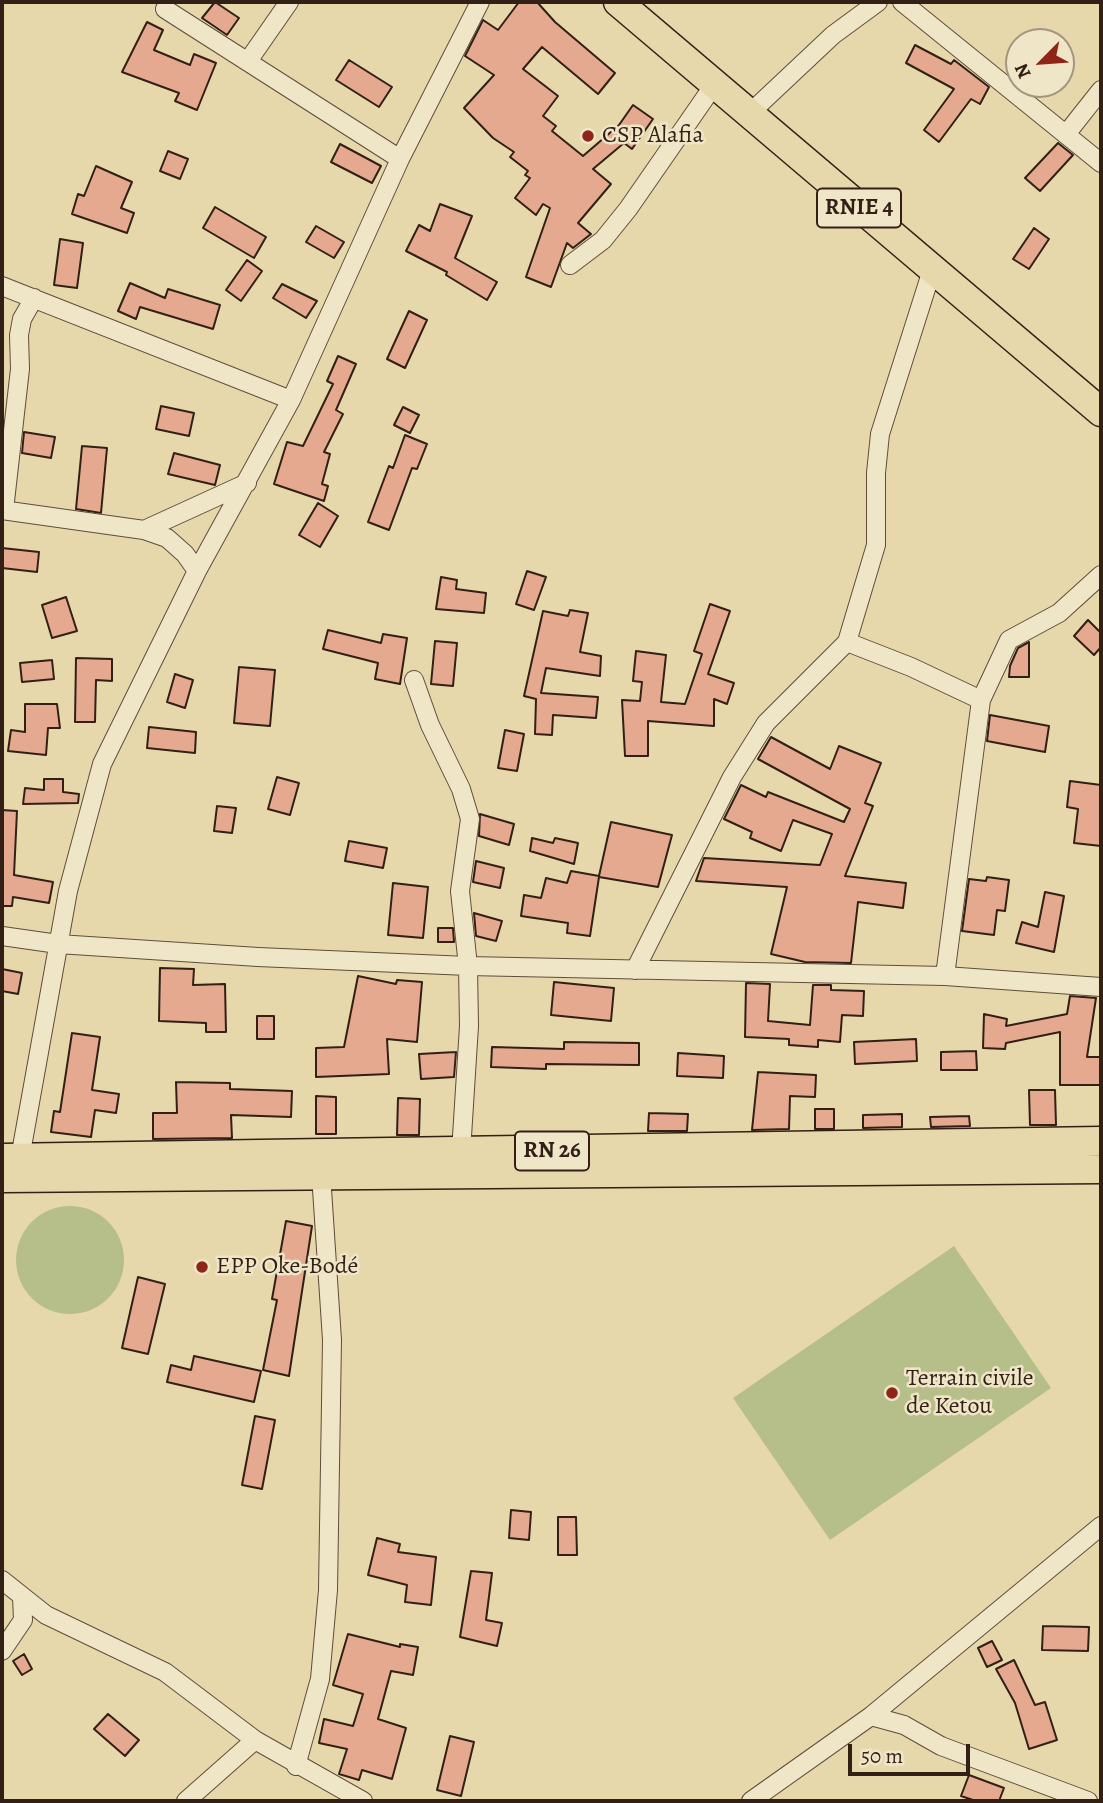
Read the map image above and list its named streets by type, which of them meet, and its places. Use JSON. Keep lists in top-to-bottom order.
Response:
{
  "streets": {
    "main road": ["RNIE 4", "RN 26"]
  },
  "places": ["CSP Alafia", "EPP Oke-Bodé", "Terrain civile de Ketou"],
  "scale_bar": "50 m",
  "north": "bottom left"
}
